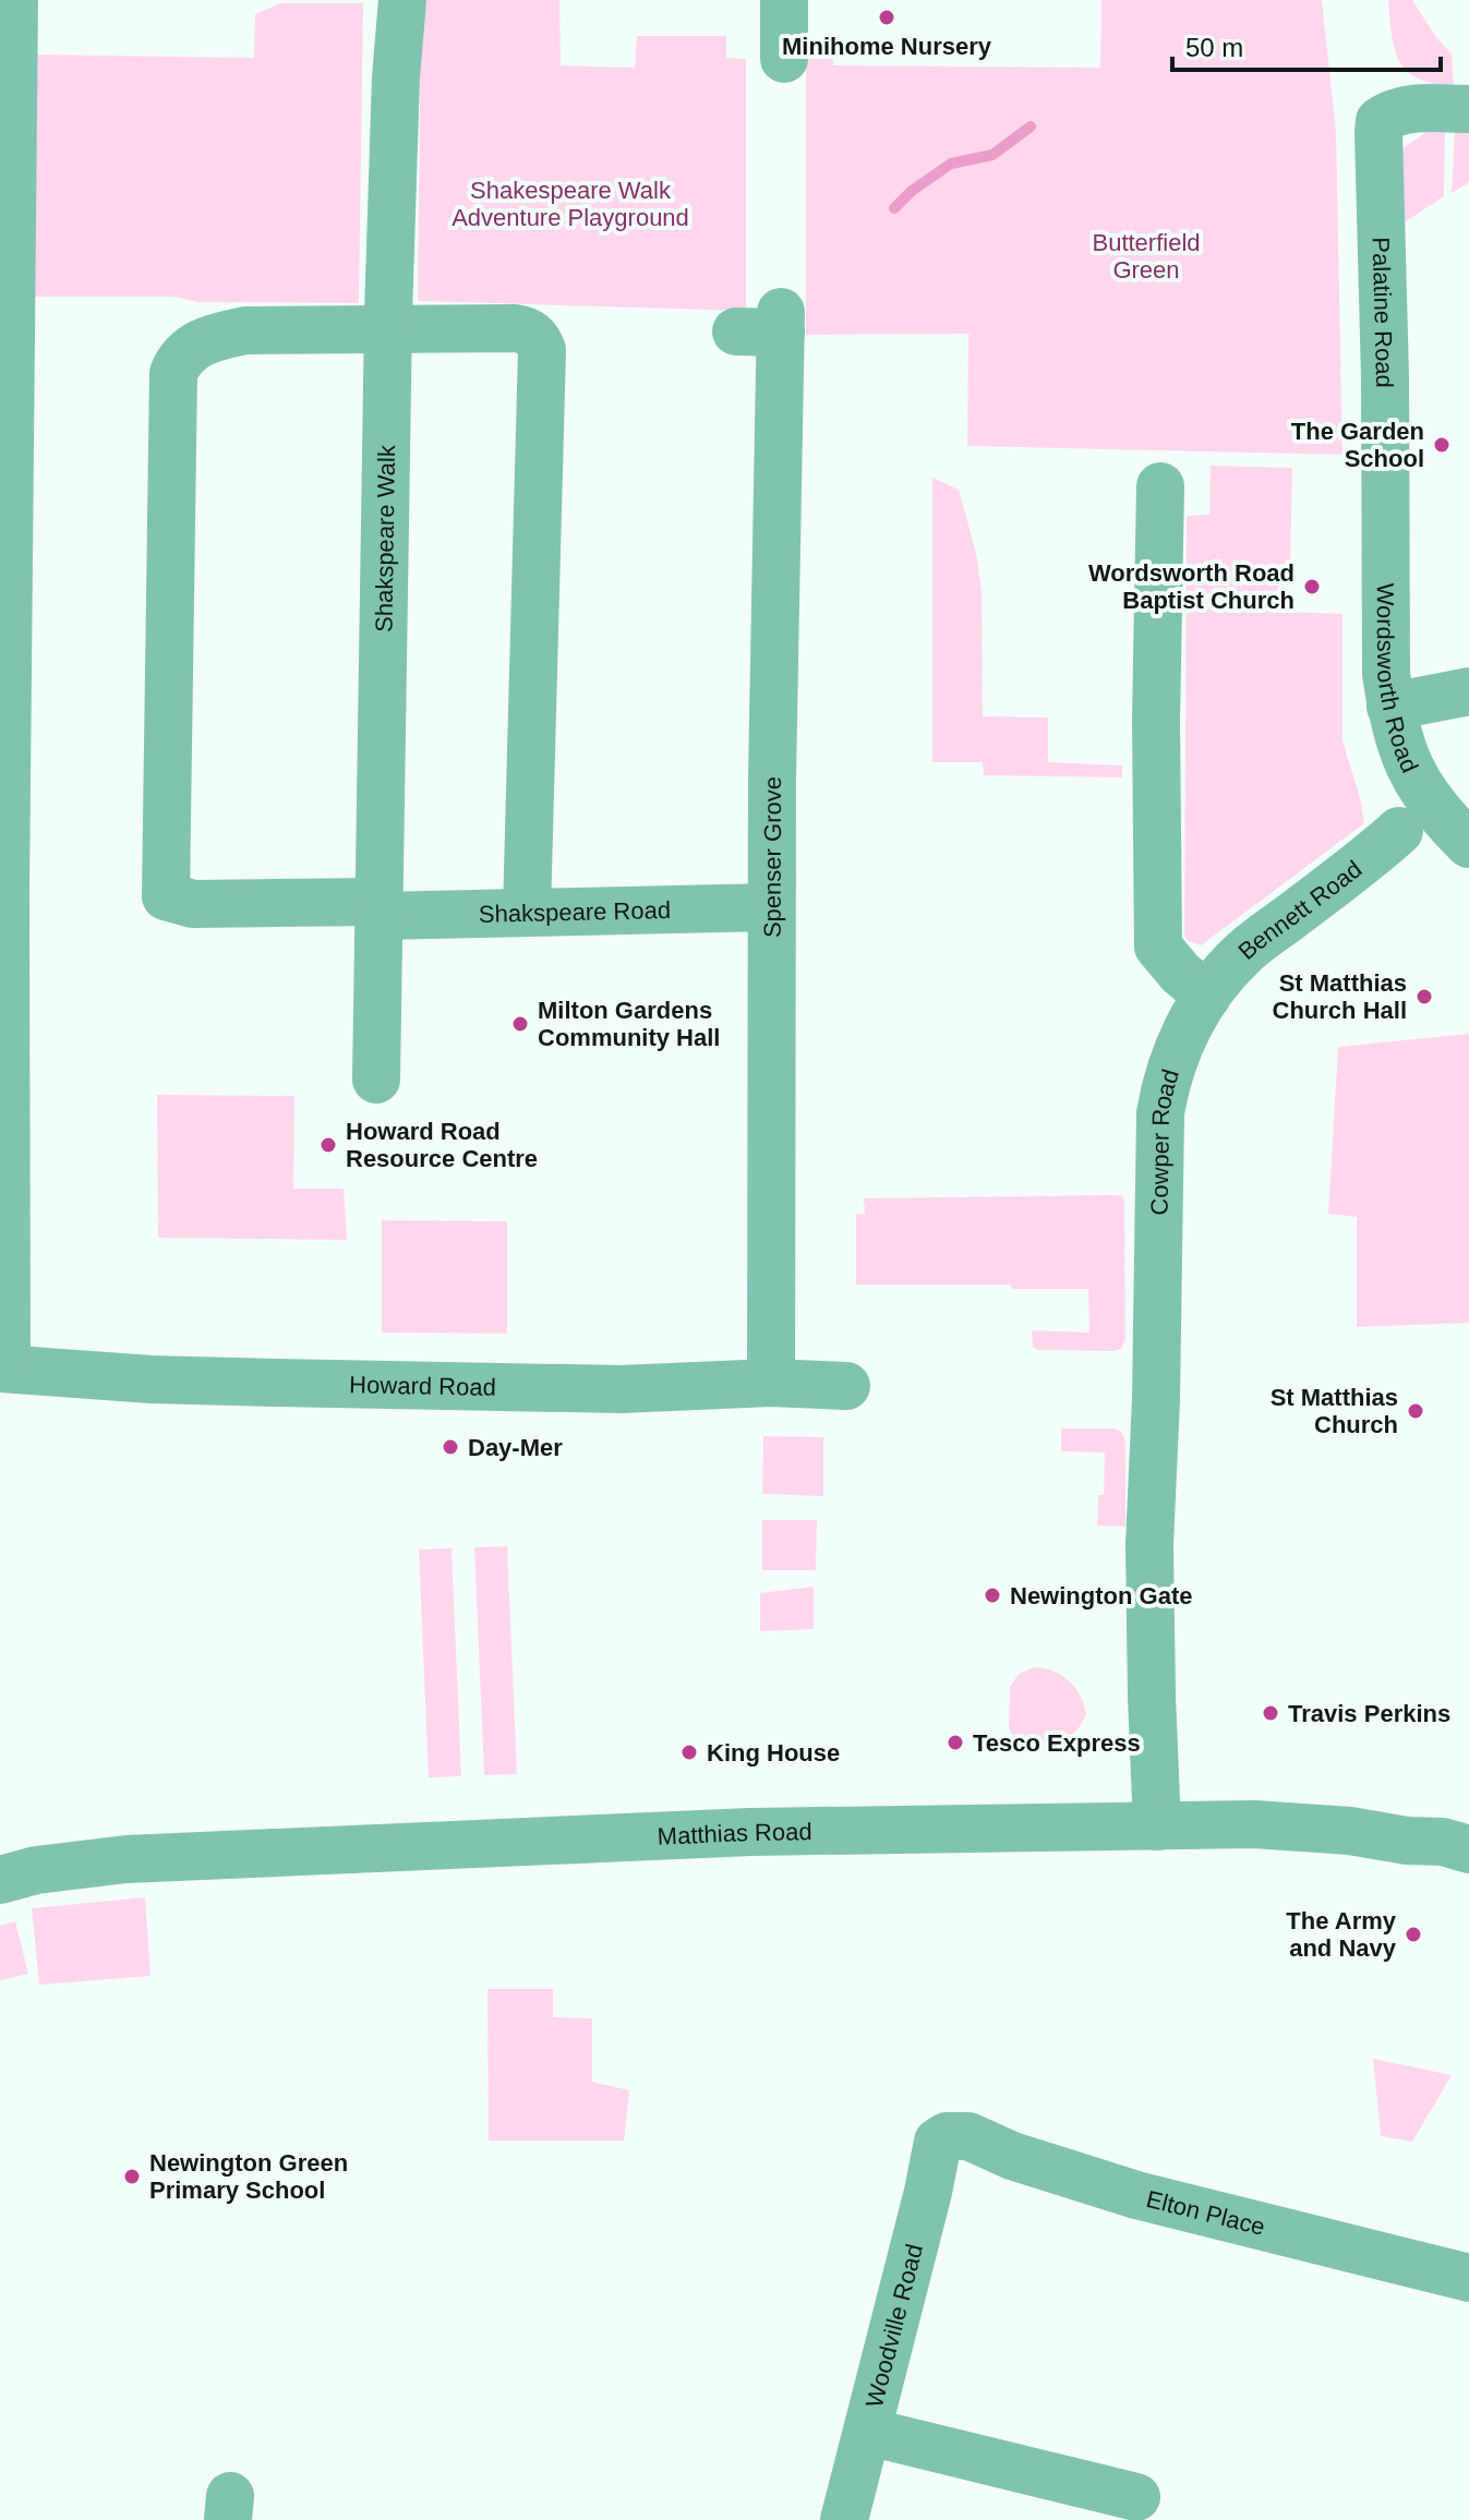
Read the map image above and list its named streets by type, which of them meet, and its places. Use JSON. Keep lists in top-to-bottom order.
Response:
{
  "streets": {
    "street": [
      "Palatine Road",
      "Shakspeare Walk",
      "Wordsworth Road",
      "Spenser Grove",
      "Bennett Road",
      "Shakspeare Road",
      "Cowper Road",
      "Howard Road",
      "Matthias Road",
      "Elton Place",
      "Woodville Road"
    ]
  },
  "crossings": [
    ["Palatine Road", "Wordsworth Road"],
    ["Shakspeare Walk", "Shakspeare Road"],
    ["Spenser Grove", "Shakspeare Road"],
    ["Spenser Grove", "Howard Road"],
    ["Bennett Road", "Cowper Road"],
    ["Cowper Road", "Matthias Road"],
    ["Elton Place", "Woodville Road"]
  ],
  "parks": ["Shakespeare Walk Adventure Playground", "Butterfield Green"],
  "places": [
    "Minihome Nursery",
    "The Garden School",
    "Wordsworth Road Baptist Church",
    "St Matthias Church Hall",
    "Milton Gardens Community Hall",
    "Howard Road Resource Centre",
    "St Matthias Church",
    "Day-Mer",
    "Newington Gate",
    "Travis Perkins",
    "Tesco Express",
    "King House",
    "The Army and Navy",
    "Newington Green Primary School"
  ],
  "scale_bar": "50 m"
}
